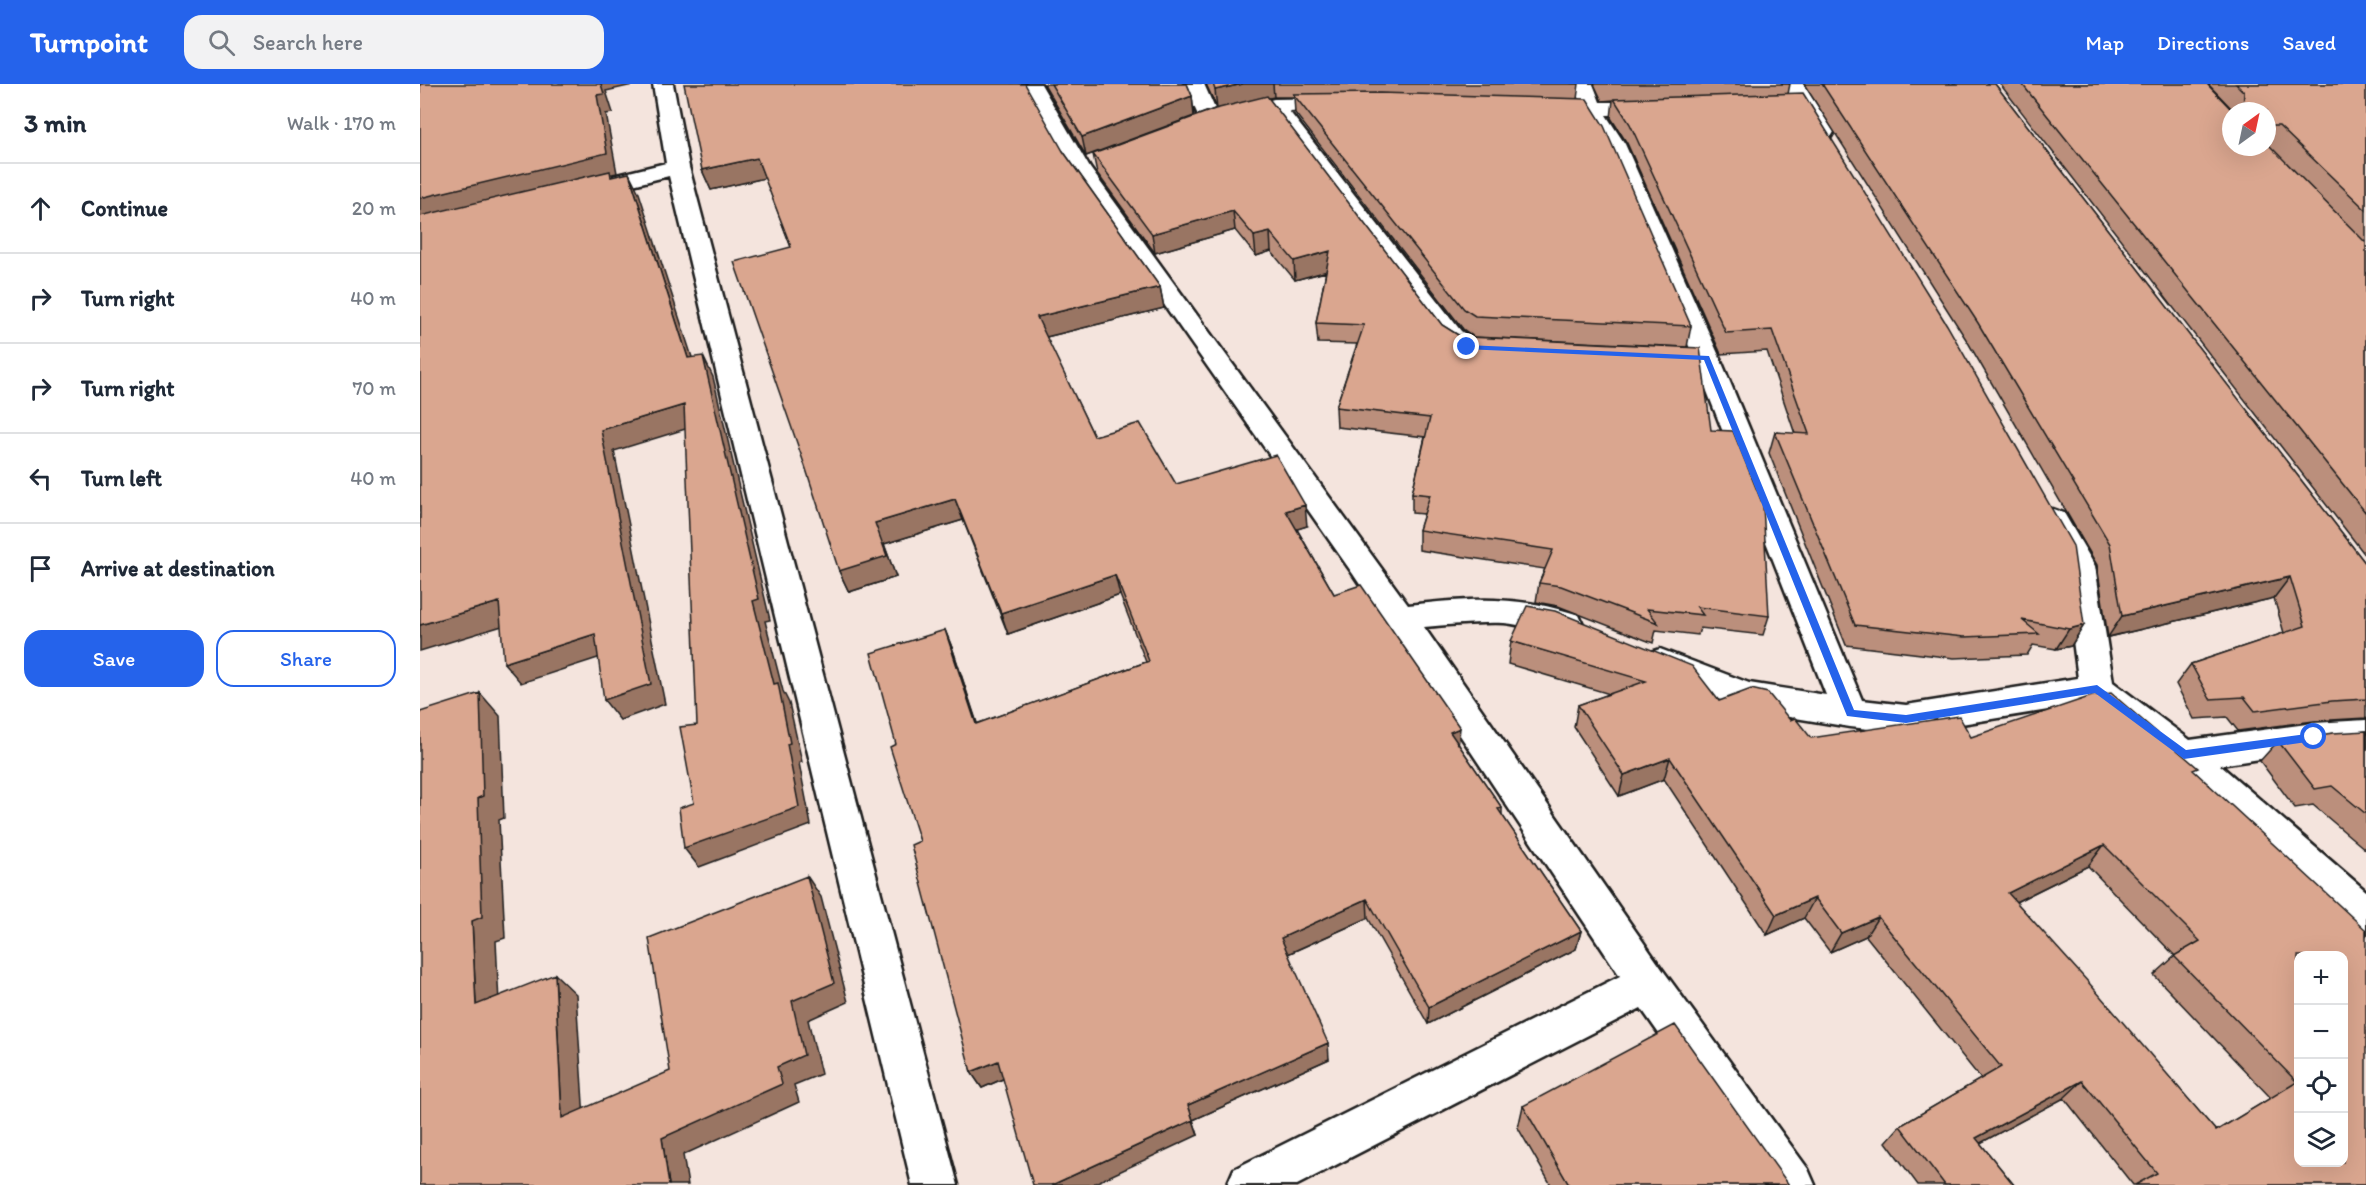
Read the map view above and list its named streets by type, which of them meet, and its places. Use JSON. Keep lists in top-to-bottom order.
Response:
{
  "north": "top right",
  "page": {
    "header": "Turnpoint",
    "search": "Search here",
    "nav": ["Map", "Directions", "Saved"],
    "heading": ["3 min", "Walk · 170 m"],
    "list": [
      ["Continue", "20 m"],
      ["Turn right", "40 m"],
      ["Turn right", "70 m"],
      ["Turn left", "40 m"],
      "Arrive at destination"
    ],
    "buttons": ["Save", "Share"],
    "map_buttons": ["+", "−"]
  }
}
